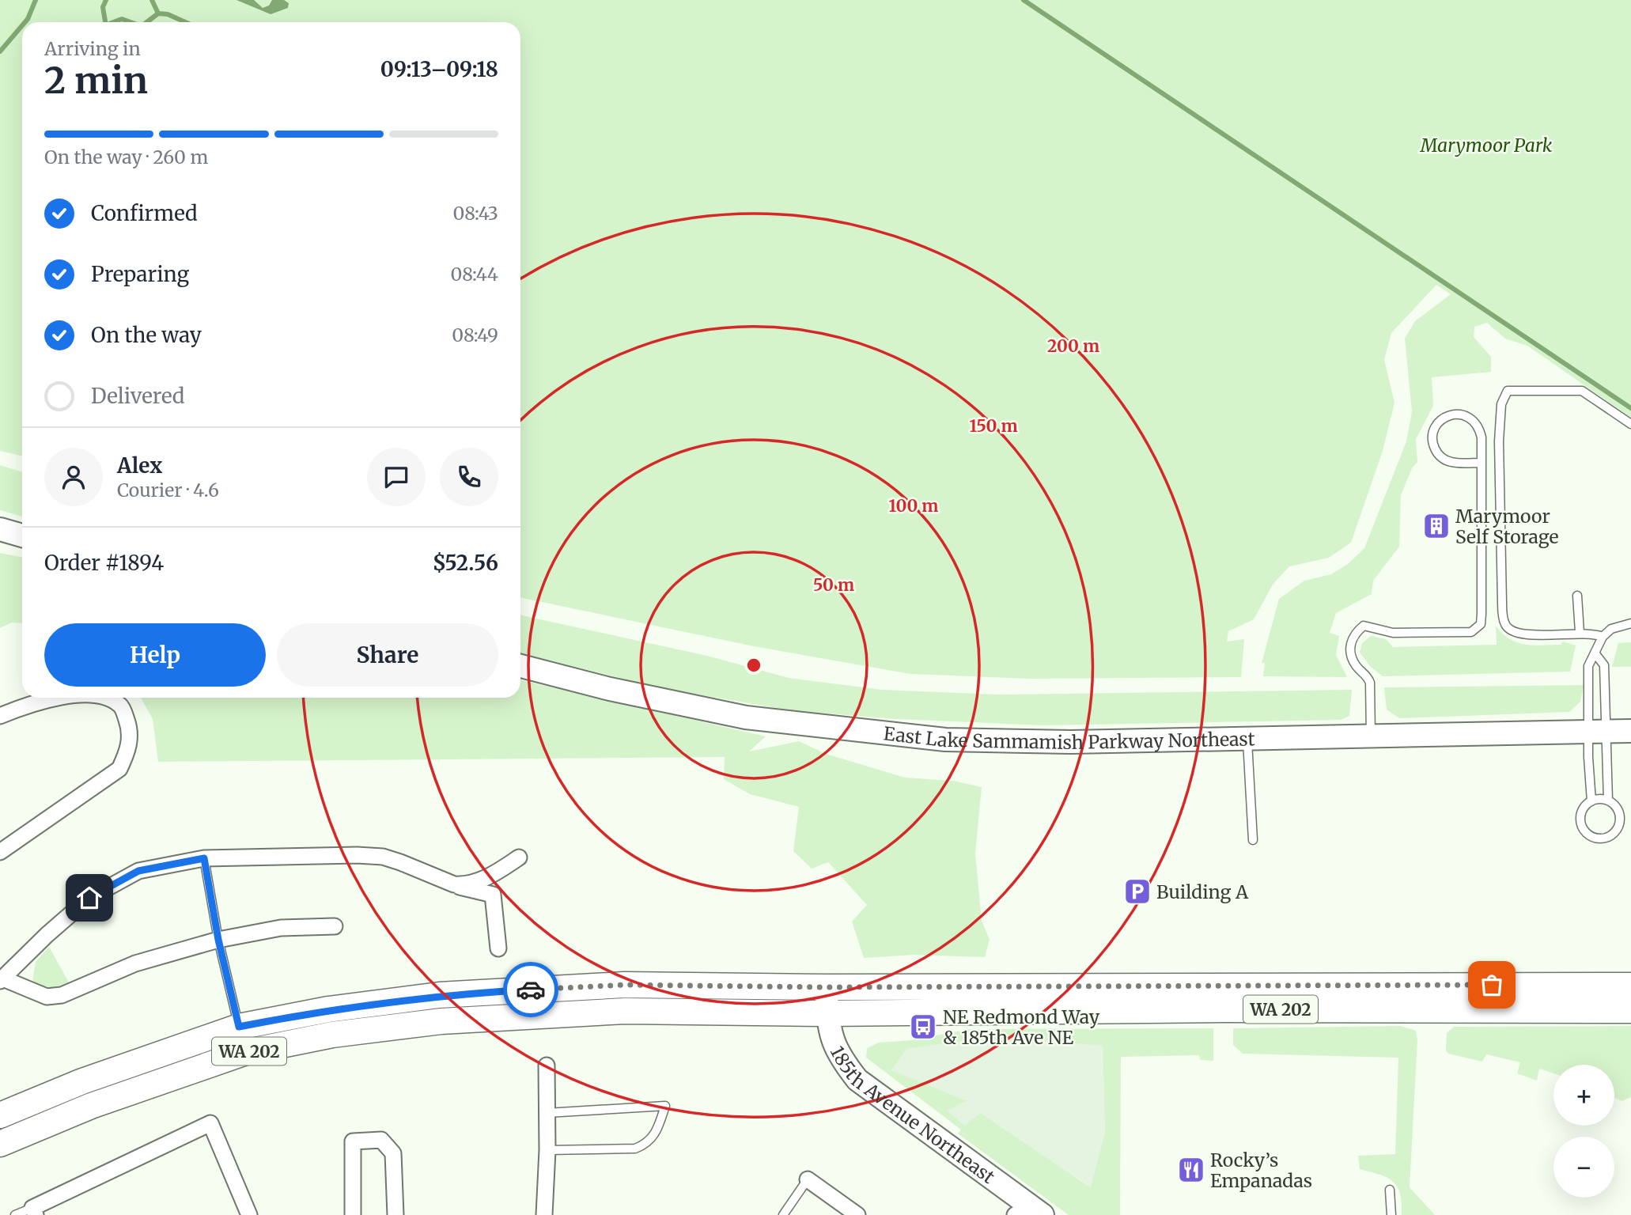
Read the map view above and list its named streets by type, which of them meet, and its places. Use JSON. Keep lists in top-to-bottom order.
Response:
{
  "streets": {
    "main road": ["East Lake Sammamish Parkway Northeast", "WA 202", "185th Avenue Northeast"]
  },
  "crossings": [
    ["WA 202", "185th Avenue Northeast"]
  ],
  "parks": ["Marymoor Park"],
  "places": {
    "building": ["Marymoor Self Storage"],
    "parking": ["Building A"],
    "bus stop": ["NE Redmond Way & 185th Ave NE"],
    "restaurant": ["Rocky’s Empanadas"]
  },
  "page": {
    "heading": ["2 min", "Arriving in", "09:13–09:18"],
    "panel": [
      "Alex",
      "Courier · 4.6",
      "Order #1894",
      "$52.56"
    ],
    "bar": "On the way · 260 m",
    "list": [
      ["Confirmed", "08:43"],
      ["Preparing", "08:44"],
      ["On the way", "08:49"],
      "Delivered"
    ],
    "buttons": ["Help", "Share"],
    "map_buttons": ["+", "−"]
  },
  "rings": [
    "200 m",
    "150 m",
    "100 m",
    "50 m"
  ]
}
